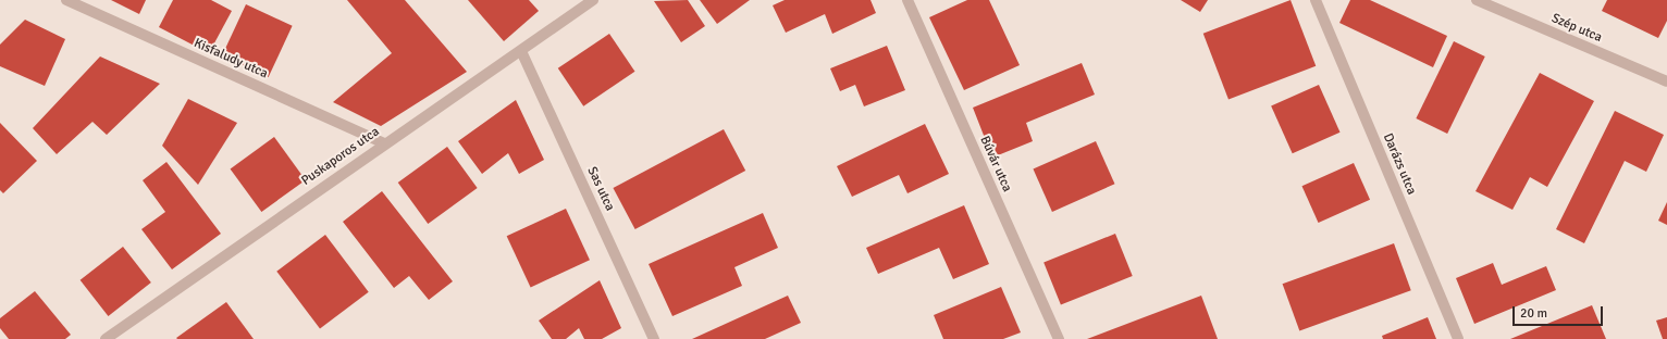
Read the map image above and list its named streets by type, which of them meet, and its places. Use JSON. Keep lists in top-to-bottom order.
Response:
{
  "streets": {
    "street": [
      "Szép utca",
      "Kisfaludy utca",
      "Puskaporos utca",
      "Búvár utca",
      "Darázs utca",
      "Sas utca"
    ]
  },
  "crossings": [
    ["Kisfaludy utca", "Puskaporos utca"],
    ["Puskaporos utca", "Sas utca"]
  ],
  "scale_bar": "20 m"
}
